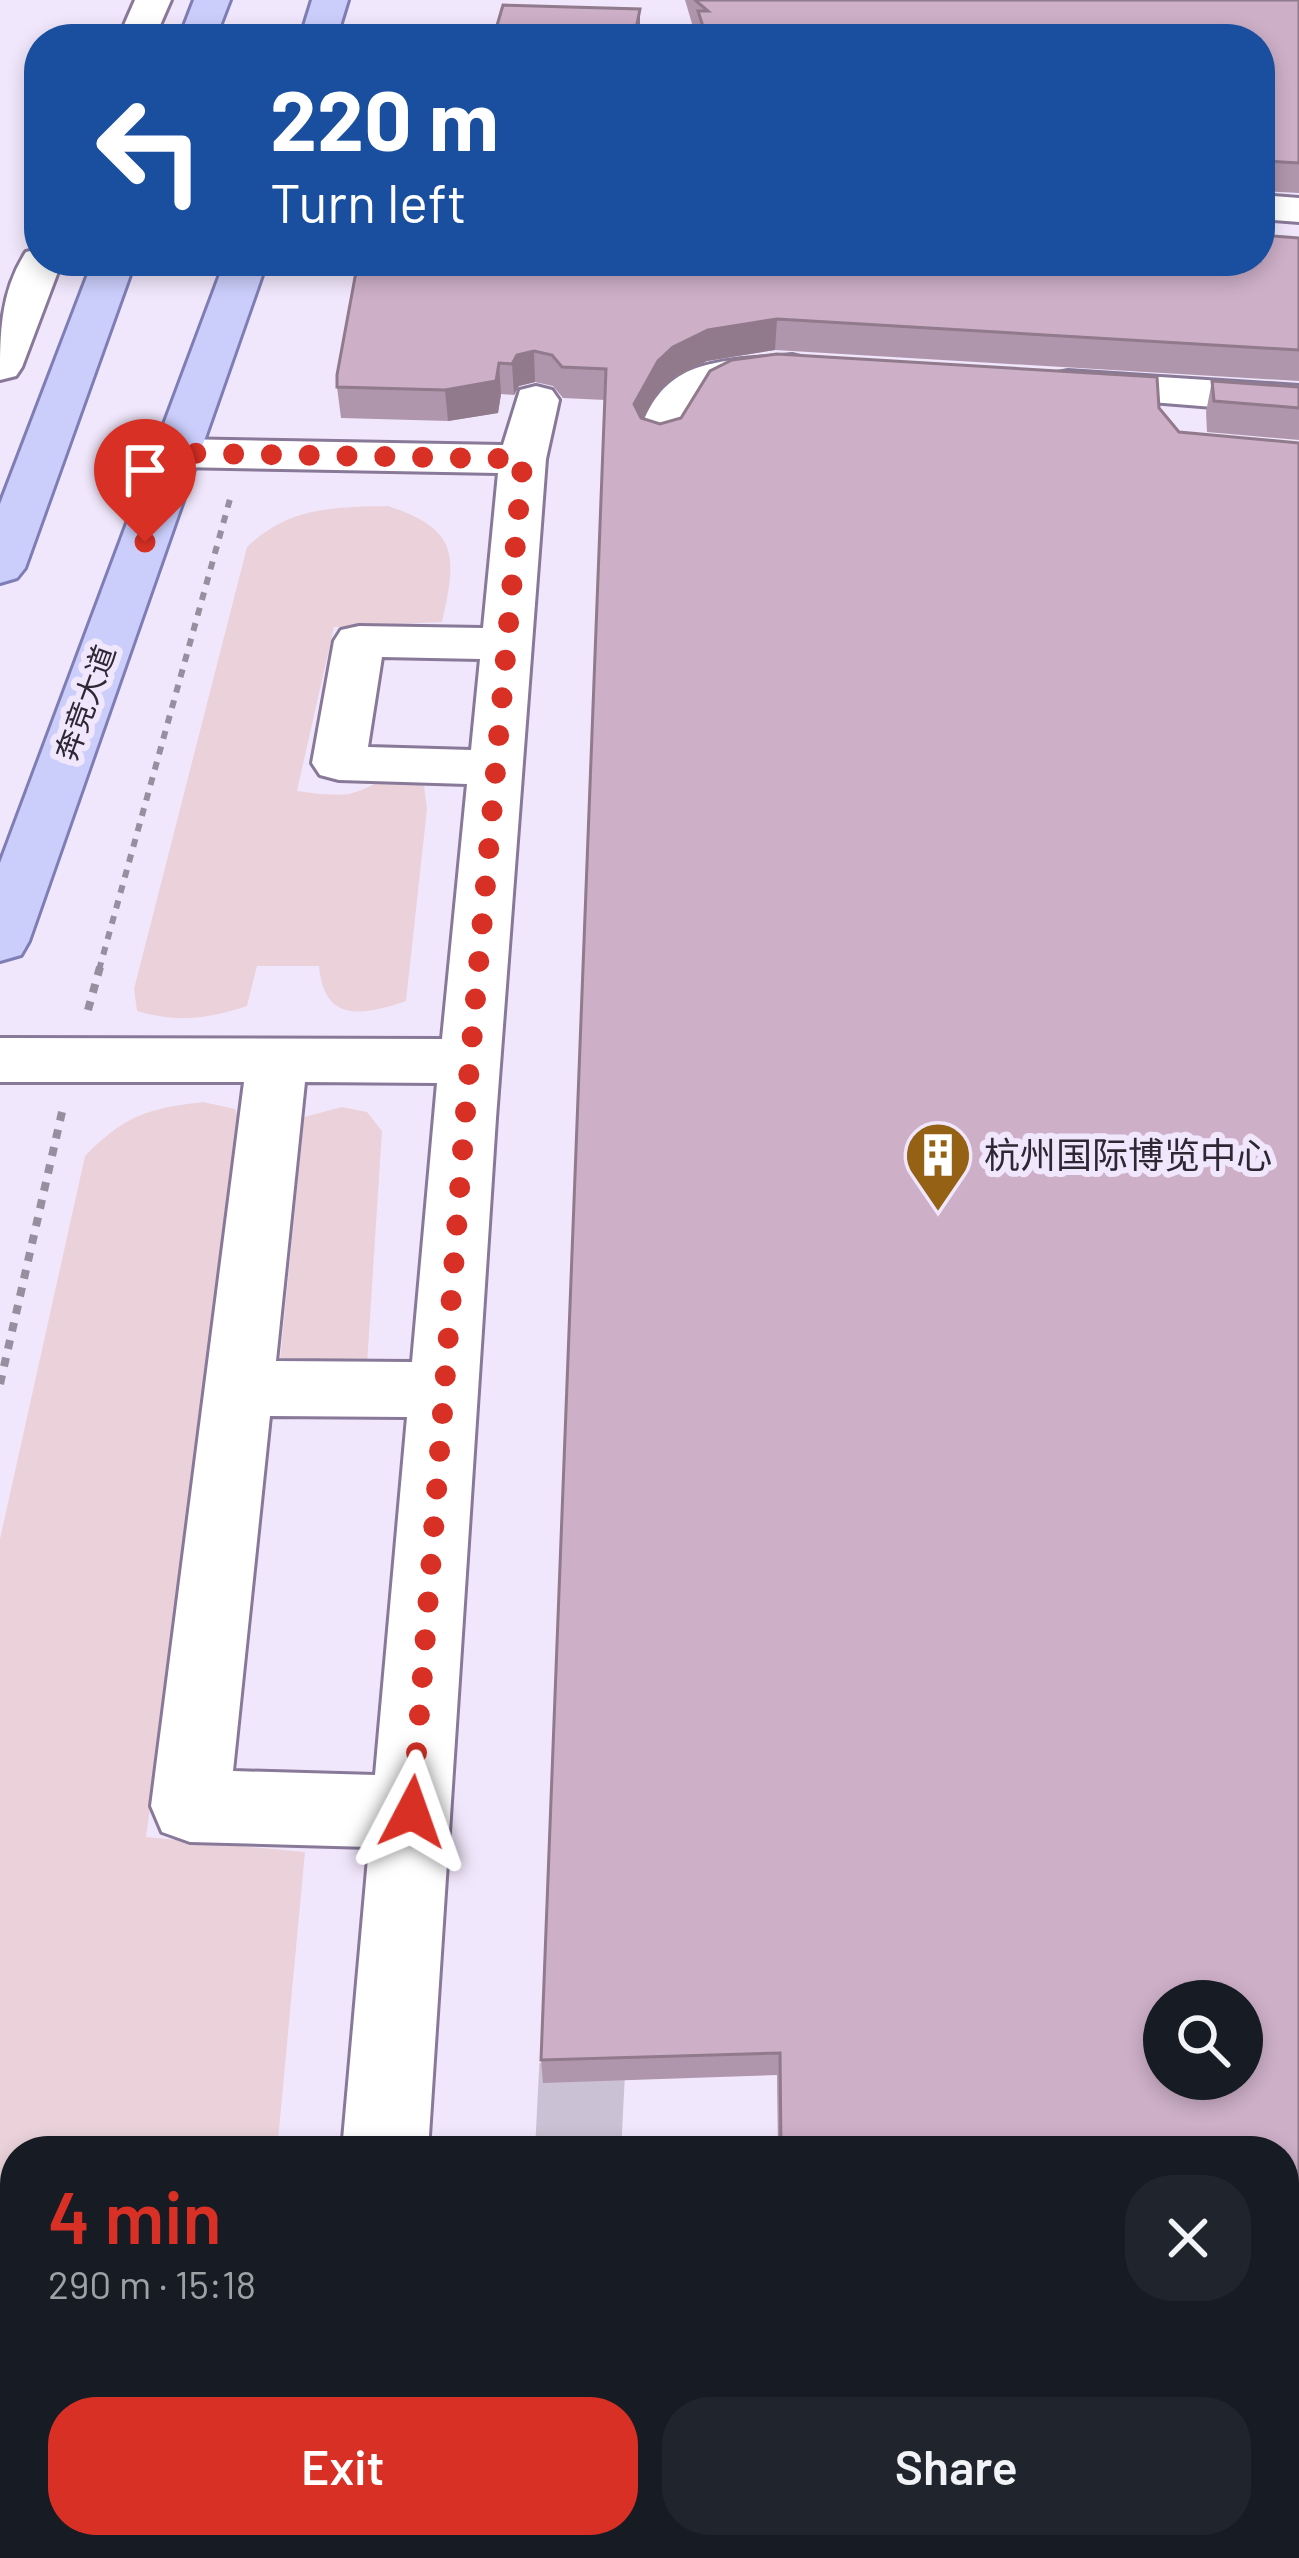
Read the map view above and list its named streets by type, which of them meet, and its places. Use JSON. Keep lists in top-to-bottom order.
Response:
{
  "streets": {
    "main road": ["奔竞大道"]
  },
  "places": {
    "building": ["杭州国际博览中心"]
  },
  "page": {
    "turn": ["220 m", "Turn left"],
    "heading": ["4 min", "290 m · 15:18"],
    "buttons": ["Exit", "Share"]
  }
}
